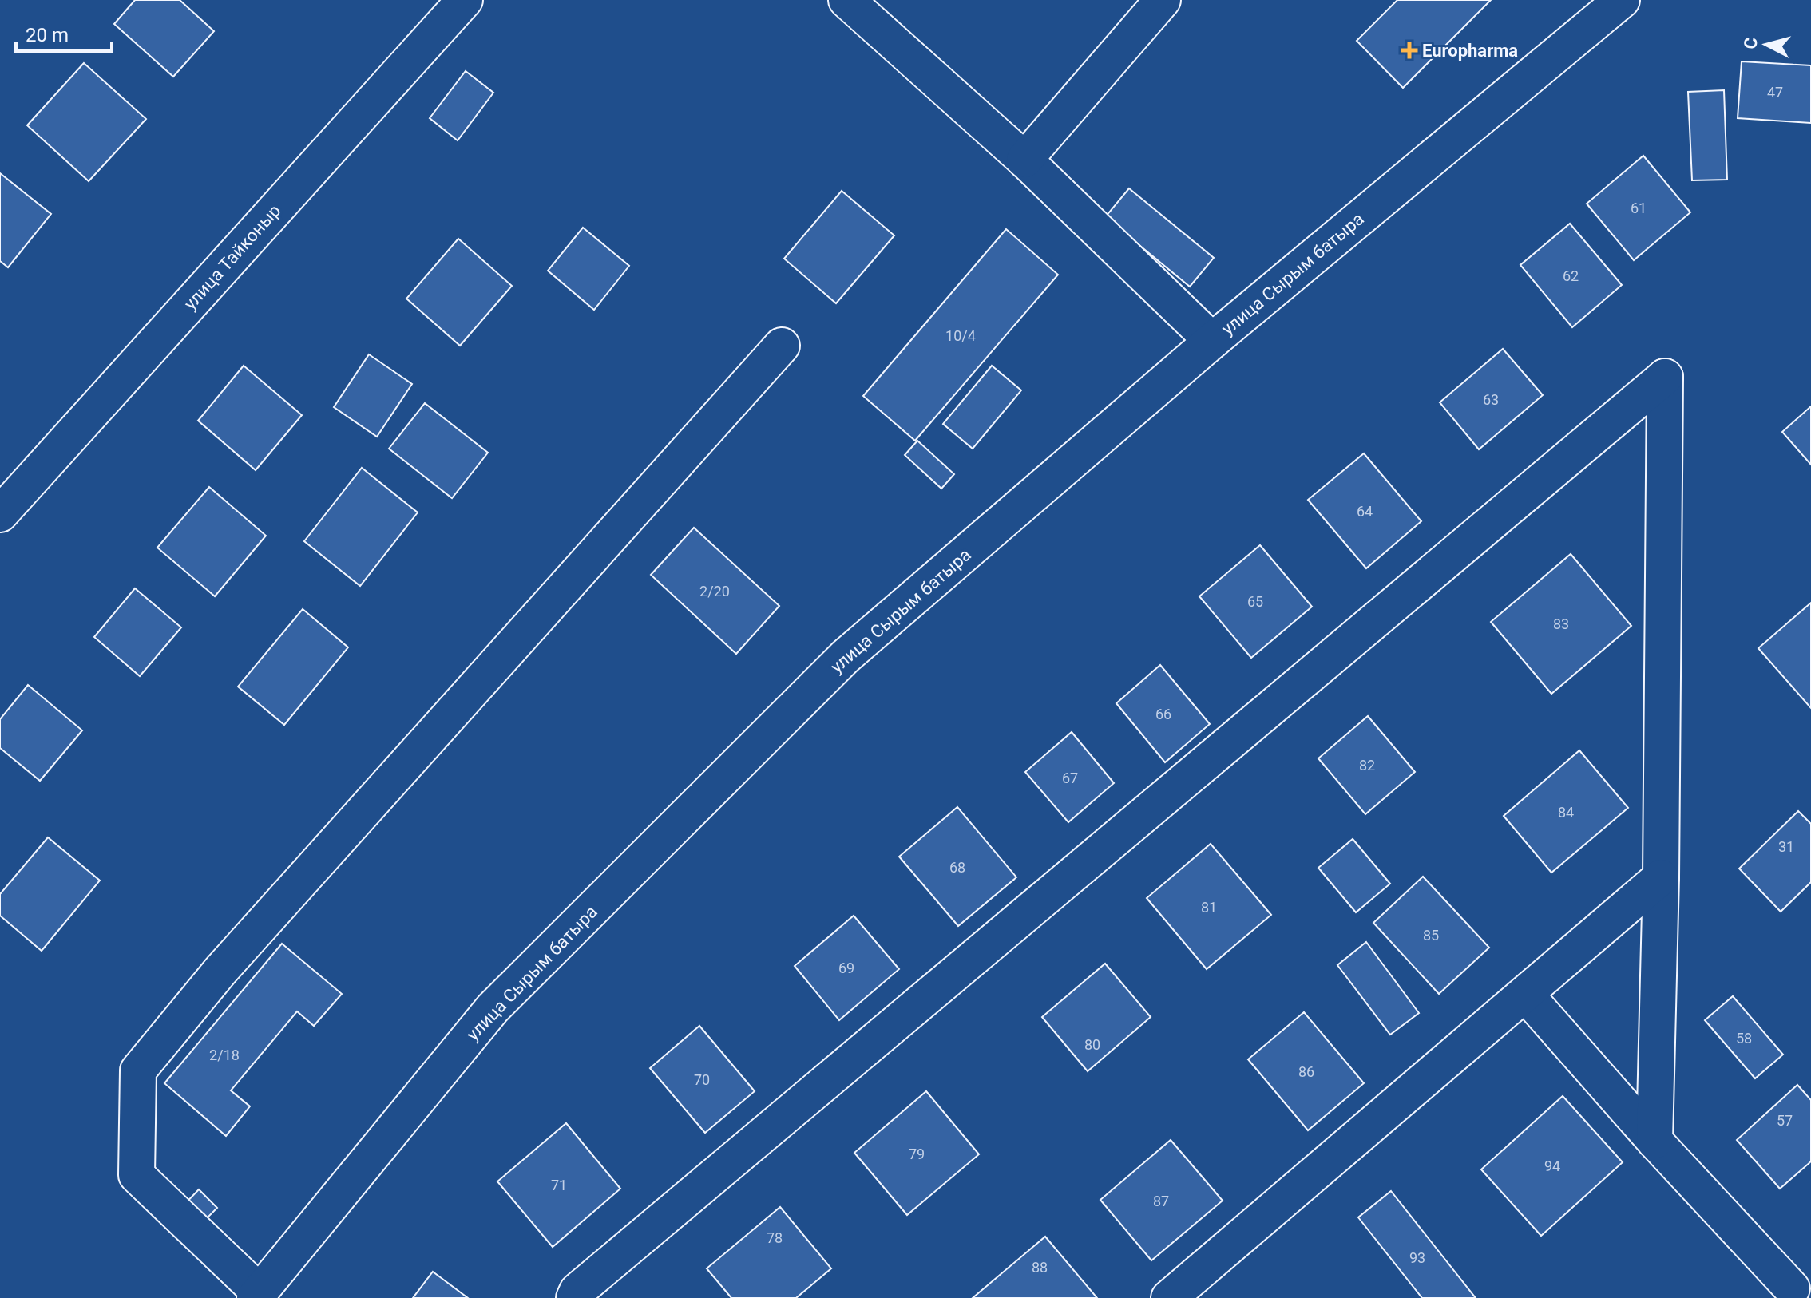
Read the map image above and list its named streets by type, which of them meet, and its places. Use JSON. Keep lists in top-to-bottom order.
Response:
{
  "streets": {
    "street": ["улица Тайконыр", "улица Сырым батыра"]
  },
  "places": {
    "health": ["Europharma"]
  },
  "house_numbers": [
    "47",
    "61",
    "62",
    "10/4",
    "63",
    "64",
    "2/20",
    "65",
    "83",
    "66",
    "82",
    "67",
    "84",
    "31",
    "68",
    "81",
    "85",
    "69",
    "58",
    "80",
    "2/18",
    "86",
    "70",
    "57",
    "79",
    "94",
    "71",
    "87",
    "78",
    "93",
    "88"
  ],
  "scale_bar": "20 m",
  "north": "left"
}
